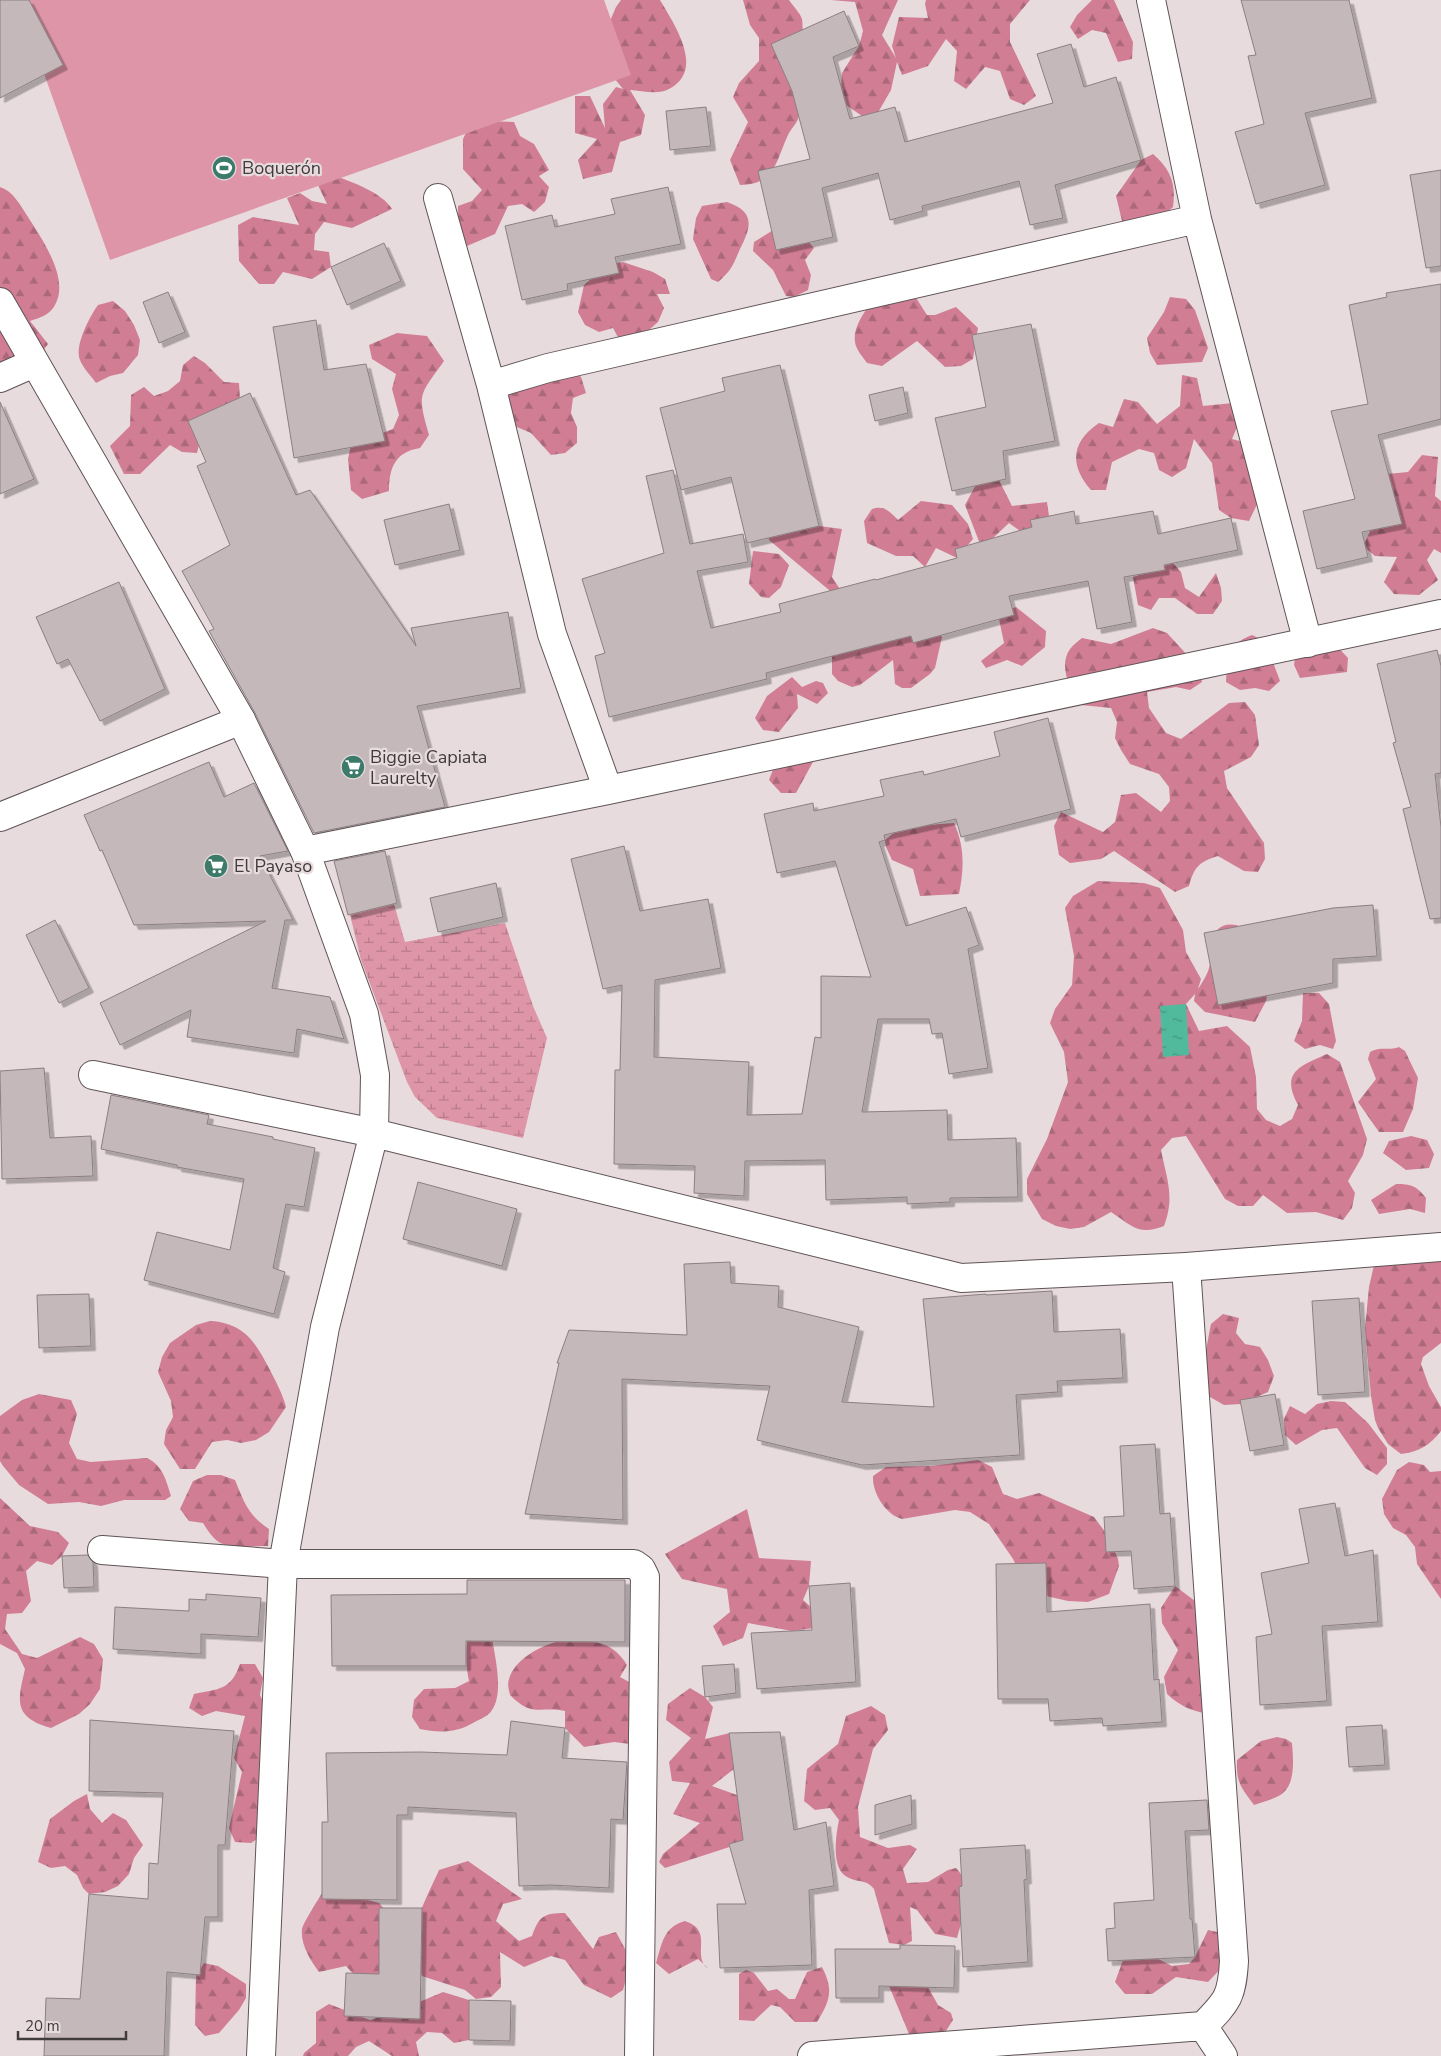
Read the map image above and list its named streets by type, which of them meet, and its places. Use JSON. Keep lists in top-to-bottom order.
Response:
{
  "places": {
    "sports": ["Boquerón"],
    "supermarket": ["Biggie Capiata Laurelty", "El Payaso"]
  },
  "scale_bar": "20 m"
}
